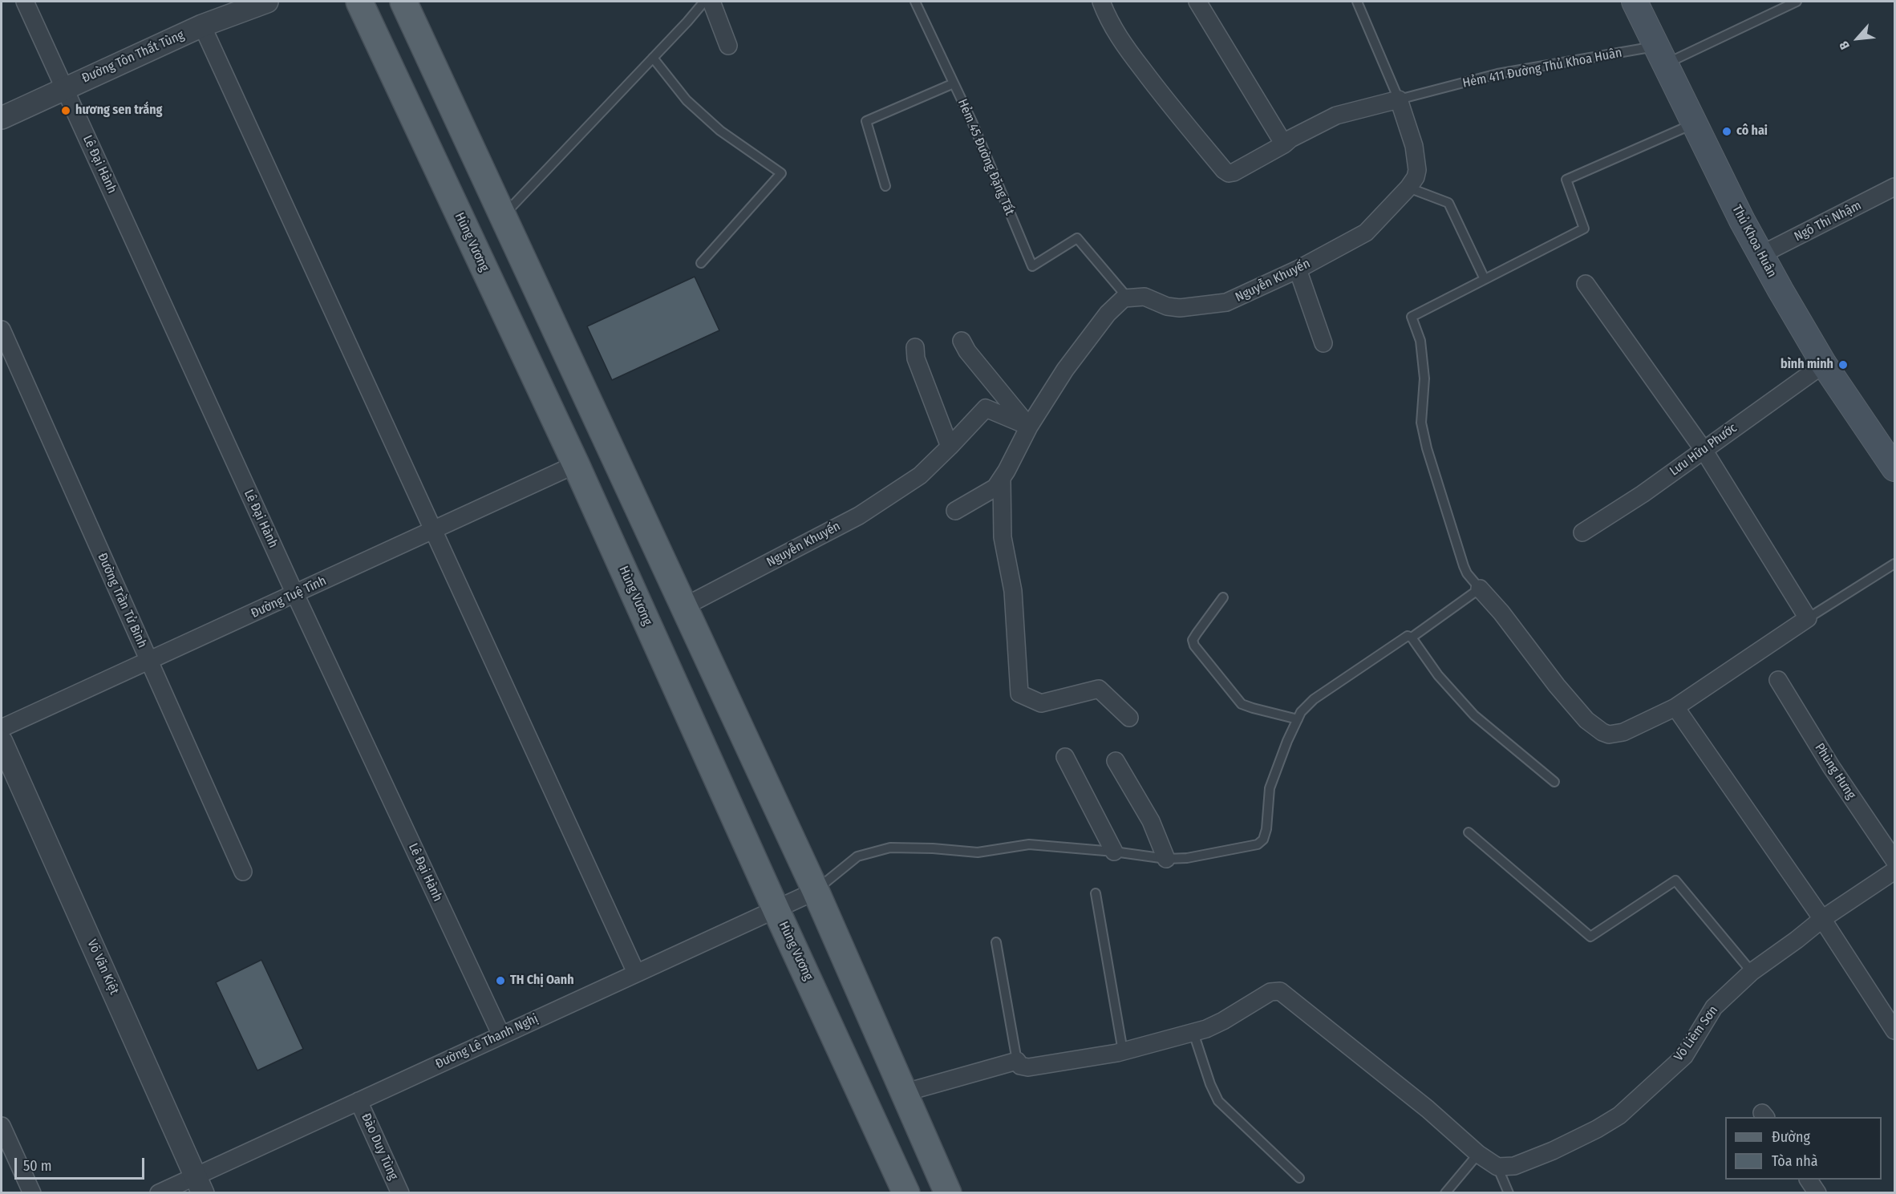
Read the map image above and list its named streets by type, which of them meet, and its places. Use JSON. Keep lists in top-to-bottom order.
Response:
{
  "streets": {
    "main road": ["Thủ Khoa Huân", "Hùng Vương"],
    "street": [
      "Đường Tôn Thất Tùng",
      "Lê Đại Hành",
      "Ngô Thì Nhậm",
      "Nguyễn Khuyến",
      "Lưu Hữu Phước",
      "Đường Tuệ Tĩnh",
      "Đường Trần Tử Bình",
      "Phùng Hưng",
      "Võ Văn Kiệt",
      "Võ Liêm Sơn",
      "Đường Lê Thanh Nghị",
      "Đào Duy Tùng"
    ],
    "lane": ["Hẻm 411 Đường Thủ Khoa Huân", "Hẻm 45 Đường Đặng Tất"]
  },
  "crossings": [
    ["Đường Tôn Thất Tùng", "Lê Đại Hành"],
    ["Hẻm 411 Đường Thủ Khoa Huân", "Thủ Khoa Huân"],
    ["Hẻm 411 Đường Thủ Khoa Huân", "Nguyễn Khuyến"],
    ["Hẻm 45 Đường Đặng Tất", "Nguyễn Khuyến"],
    ["Lê Đại Hành", "Đường Tuệ Tĩnh"],
    ["Lê Đại Hành", "Đường Lê Thanh Nghị"],
    ["Ngô Thì Nhậm", "Thủ Khoa Huân"],
    ["Thủ Khoa Huân", "Lưu Hữu Phước"],
    ["Hùng Vương", "Đường Tuệ Tĩnh"],
    ["Hùng Vương", "Đường Lê Thanh Nghị"],
    ["Đường Tuệ Tĩnh", "Đường Trần Tử Bình"],
    ["Võ Văn Kiệt", "Đường Lê Thanh Nghị"],
    ["Đường Lê Thanh Nghị", "Đào Duy Tùng"]
  ],
  "places": [
    "hương sen trắng",
    "cô hai",
    "bình minh",
    "TH Chị Oanh"
  ],
  "legend": ["Đường", "Tòa nhà"],
  "scale_bar": "50 m",
  "north": "bottom left"
}
